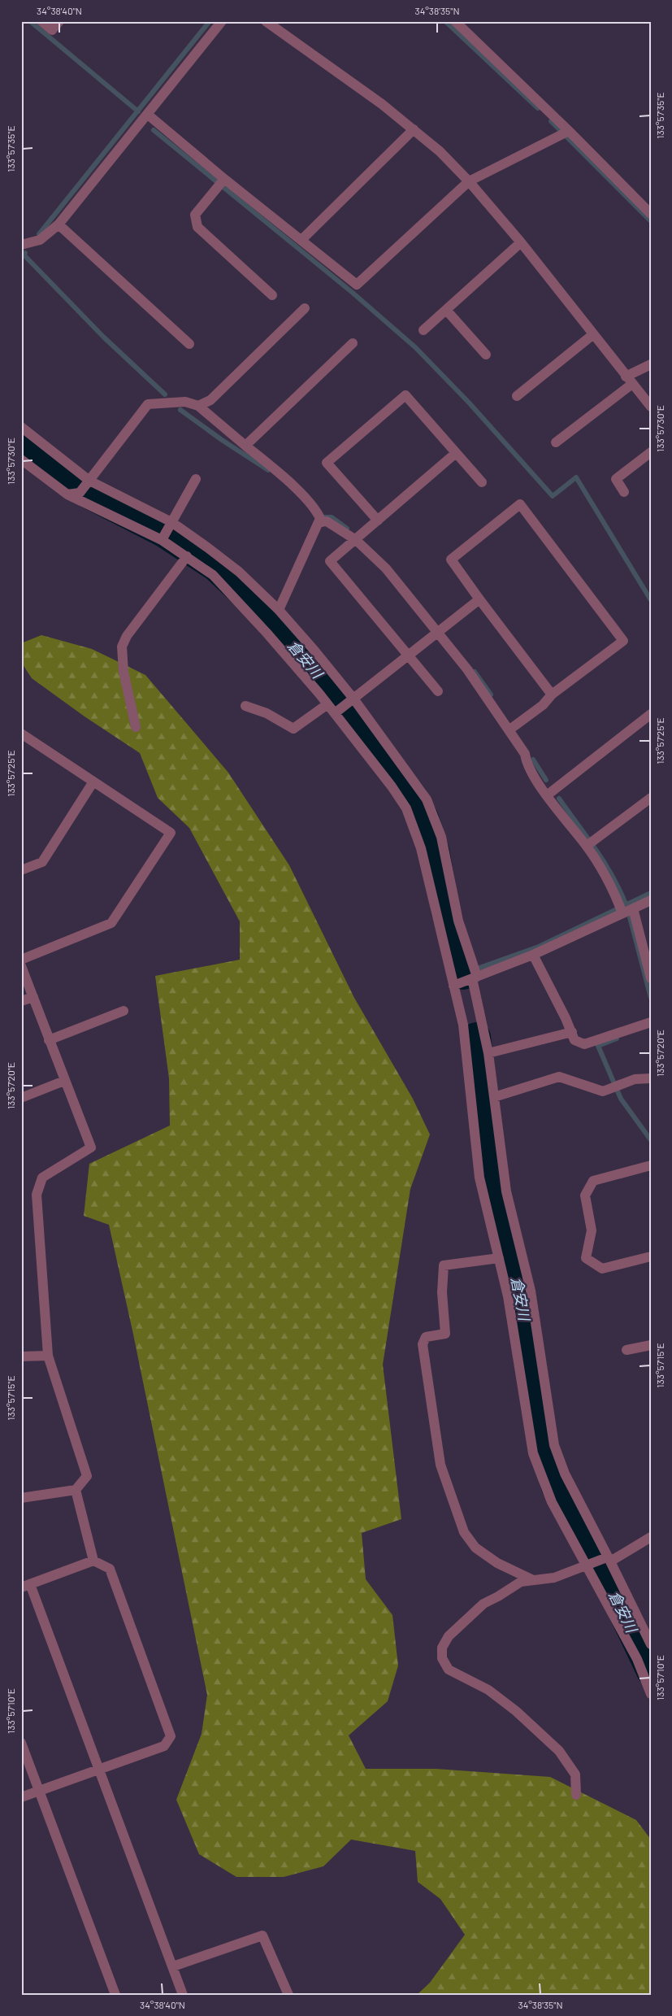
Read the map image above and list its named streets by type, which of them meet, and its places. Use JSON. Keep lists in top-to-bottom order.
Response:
{
  "water": ["倉安川"],
  "coordinates": [
    "34°38'40\"N",
    "34°38'35\"N",
    "133°57'35\"E",
    "133°57'30\"E",
    "133°57'25\"E",
    "133°57'20\"E",
    "133°57'15\"E",
    "133°57'10\"E"
  ]
}
